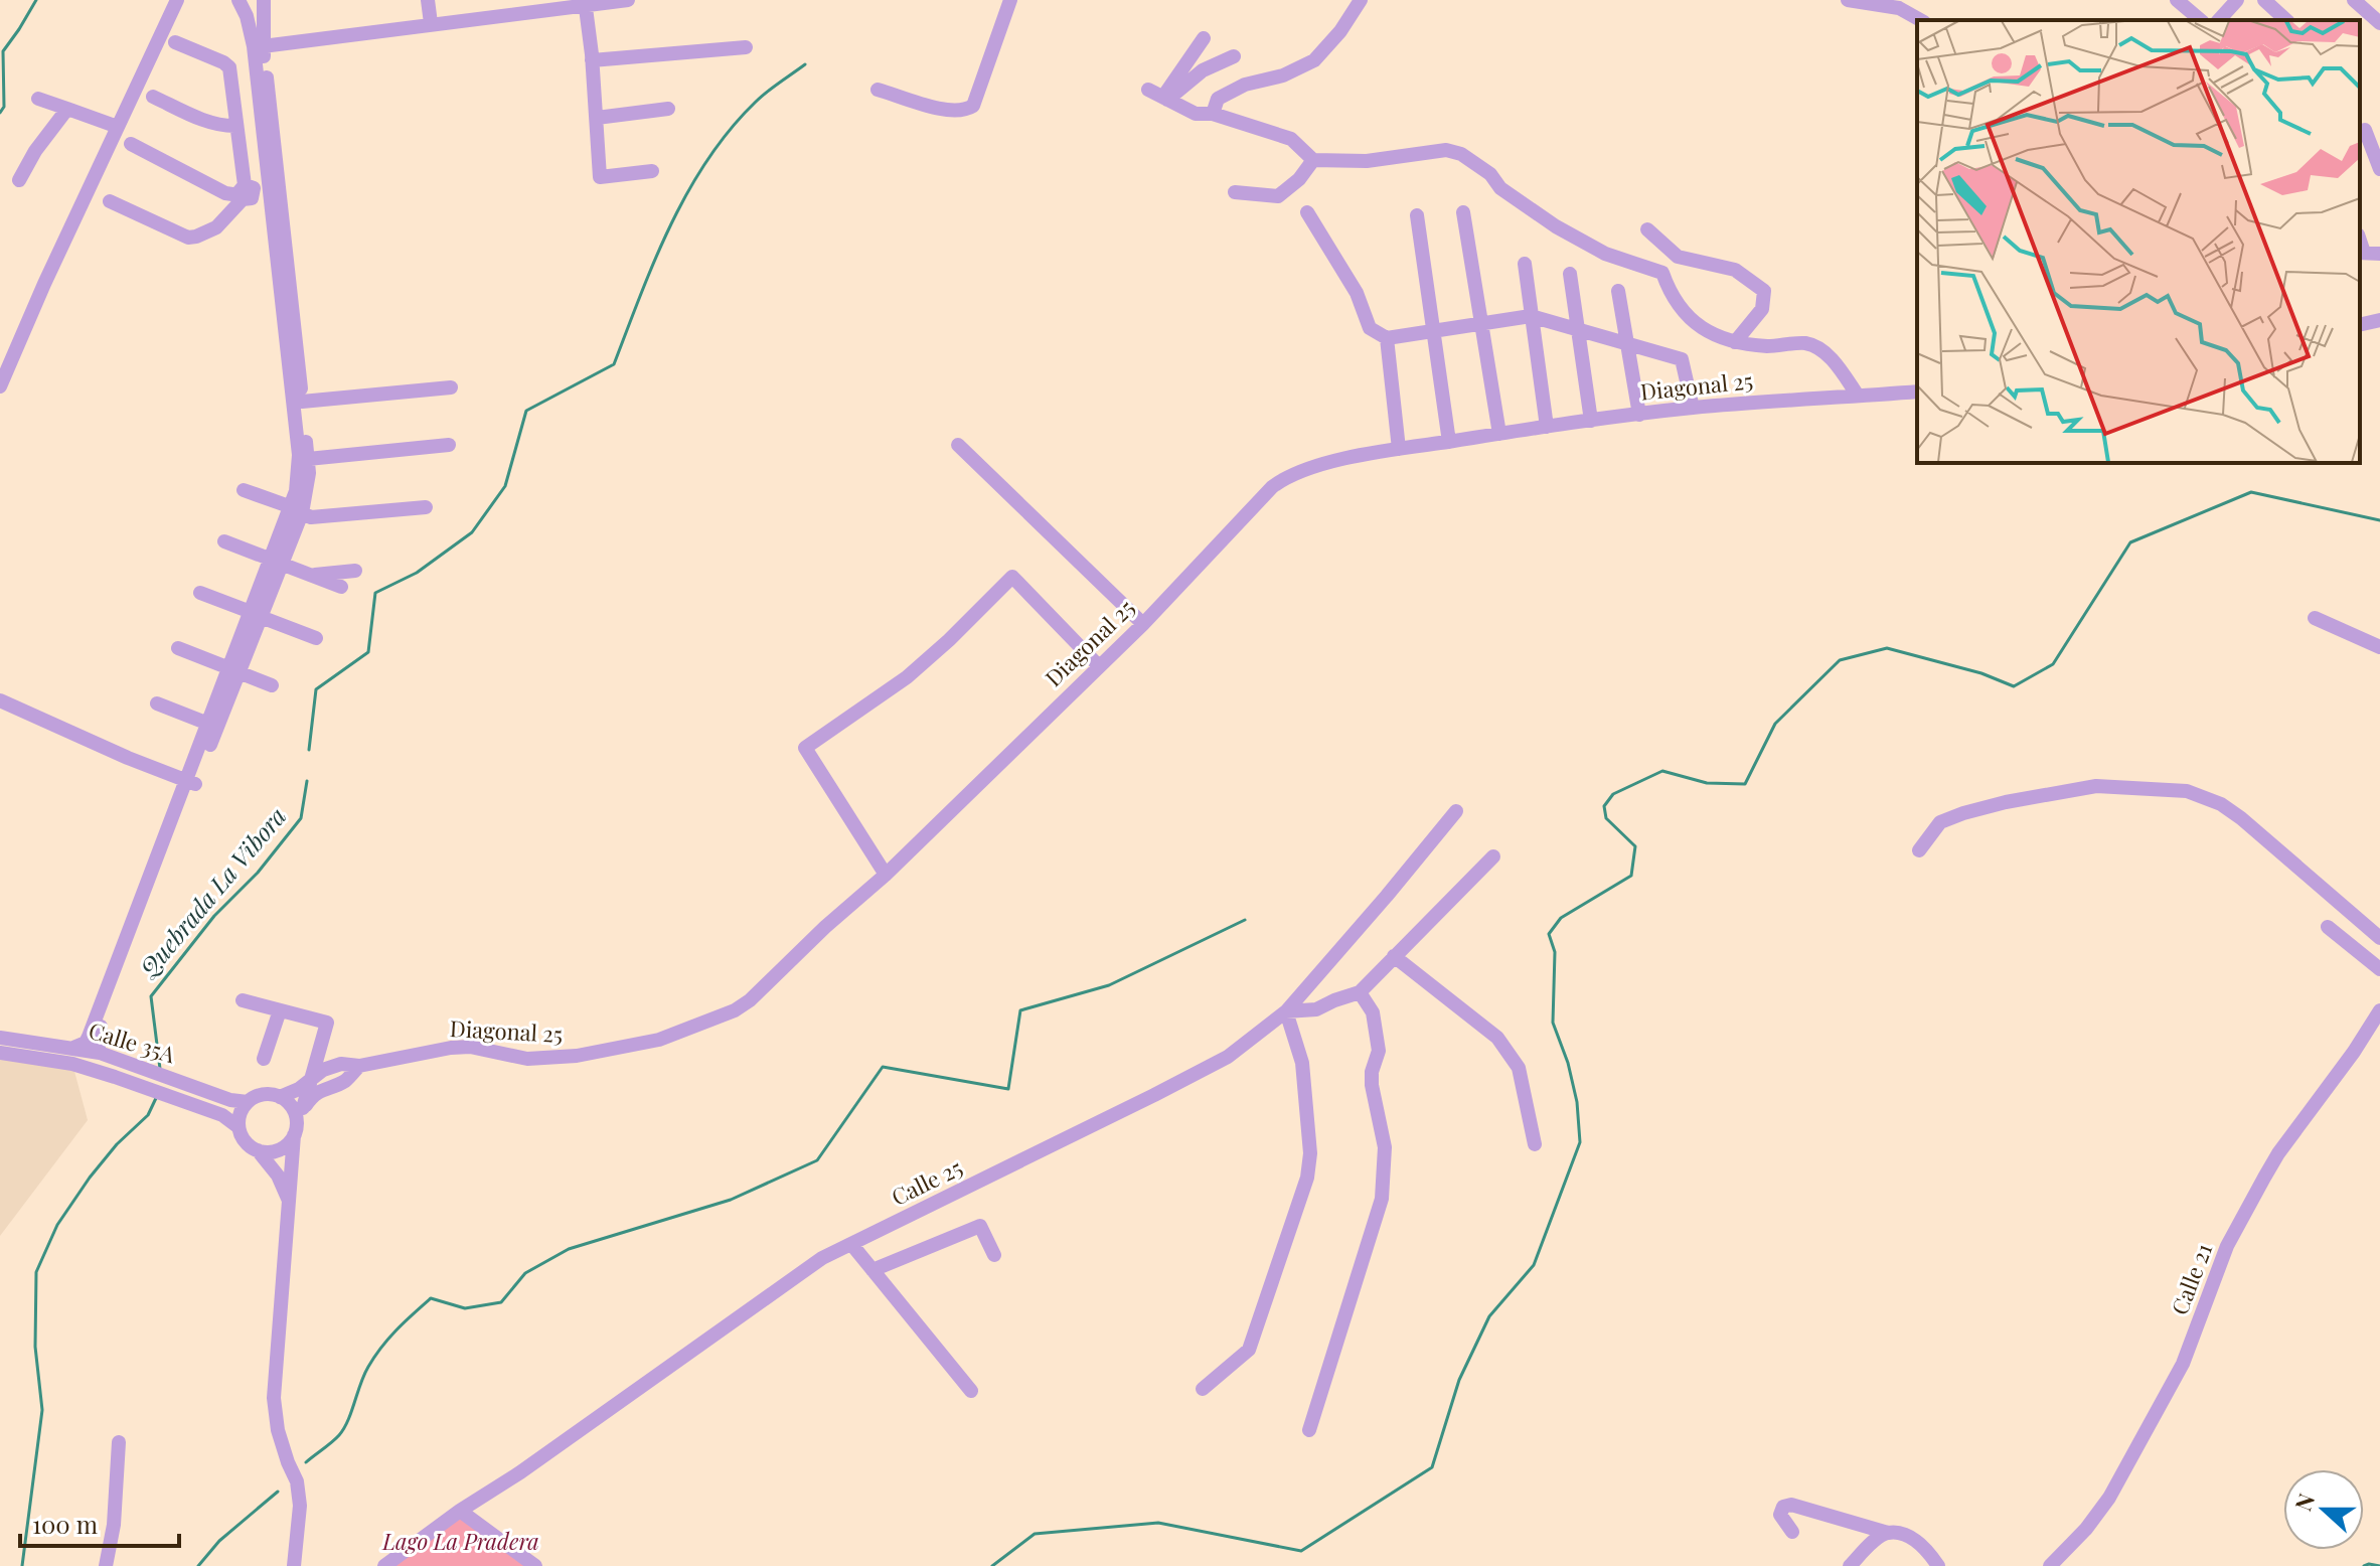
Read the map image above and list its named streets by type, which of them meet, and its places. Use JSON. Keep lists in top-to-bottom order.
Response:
{
  "streets": {
    "street": [
      "Diagonal 25",
      "Calle 35A",
      "Calle 25",
      "Calle 21"
    ]
  },
  "crossings": [
    ["Diagonal 25", "Calle 35A"]
  ],
  "water": ["Quebrada La Vibora"],
  "parks": ["Lago La Pradera"],
  "scale_bar": "100 m",
  "north": "left"
}
